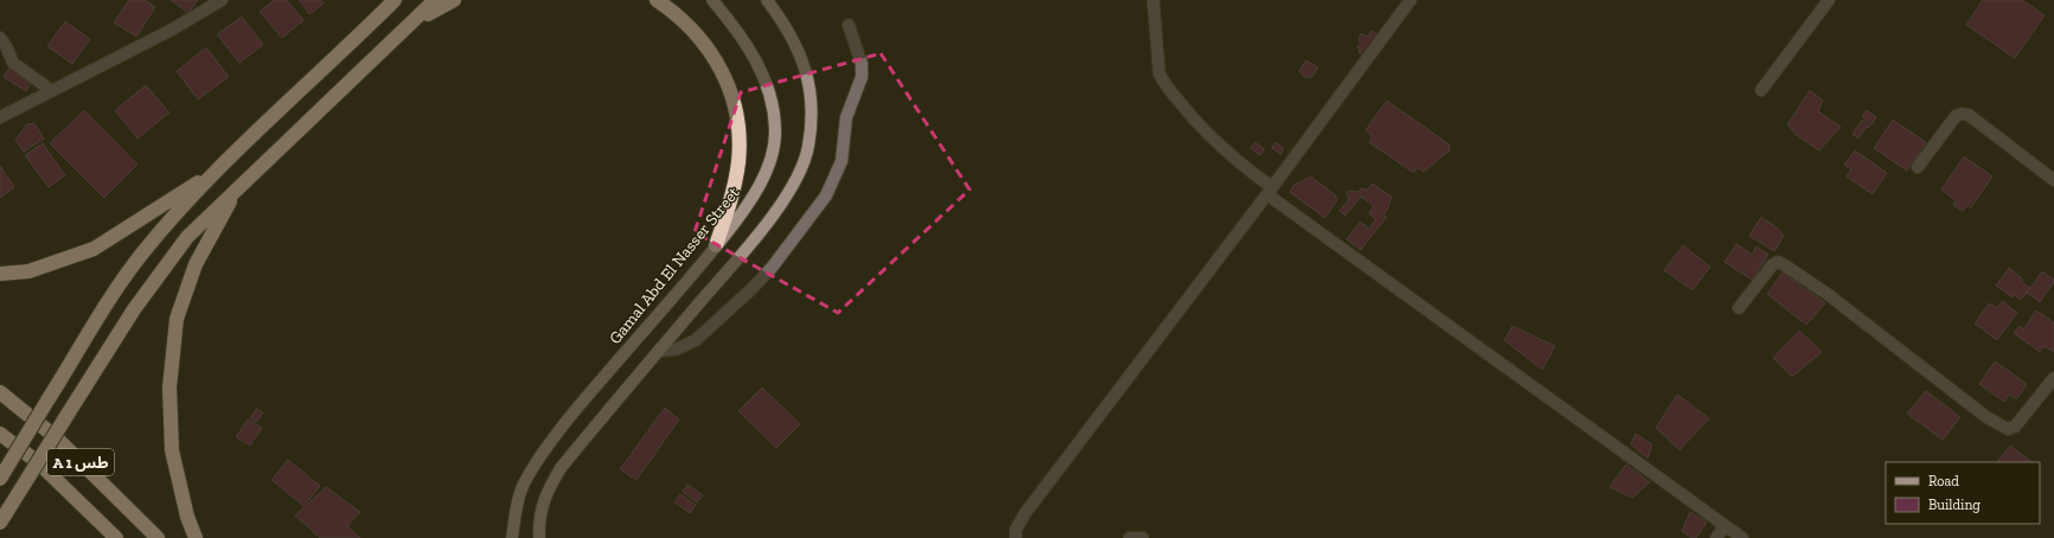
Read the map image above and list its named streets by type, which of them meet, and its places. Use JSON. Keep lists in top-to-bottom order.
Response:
{
  "streets": {
    "highway": ["A 1 طس"],
    "main road": ["Gamal Abd El Nasser Street"]
  },
  "legend": ["Road", "Building"]
}
